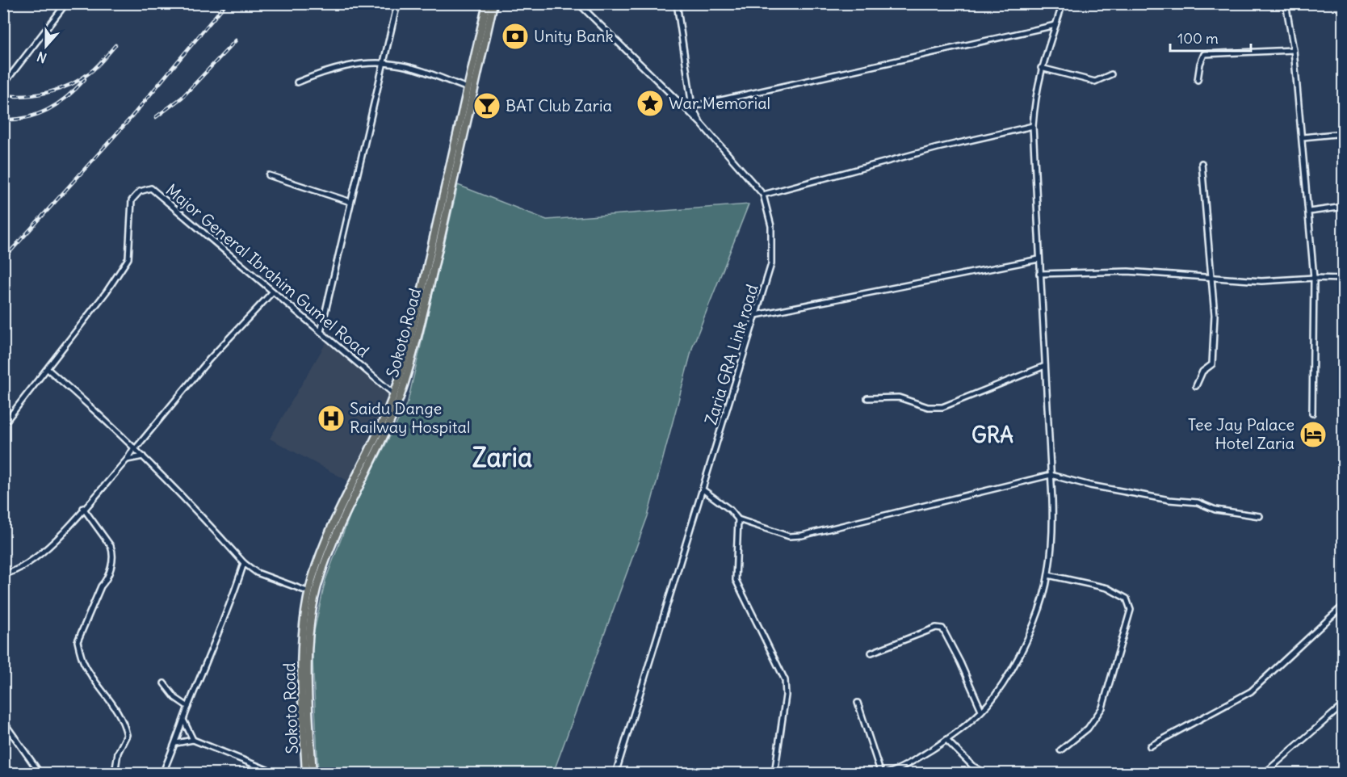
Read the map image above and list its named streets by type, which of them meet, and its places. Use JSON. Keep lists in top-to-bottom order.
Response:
{
  "streets": {
    "main road": ["Sokoto Road"],
    "street": ["Major General Ibrahim Gumel Road", "Zaria GRA Link road"]
  },
  "crossings": [
    ["Major General Ibrahim Gumel Road", "Sokoto Road"]
  ],
  "districts": ["GRA", "Zaria"],
  "places": {
    "bank": ["Unity Bank"],
    "place": ["War Memorial"],
    "bar": ["BAT Club Zaria"],
    "hospital": ["Saidu Dange Railway Hospital"],
    "hotel": ["Tee Jay Palace Hotel Zaria"]
  },
  "scale_bar": "100 m",
  "north": "bottom"
}
